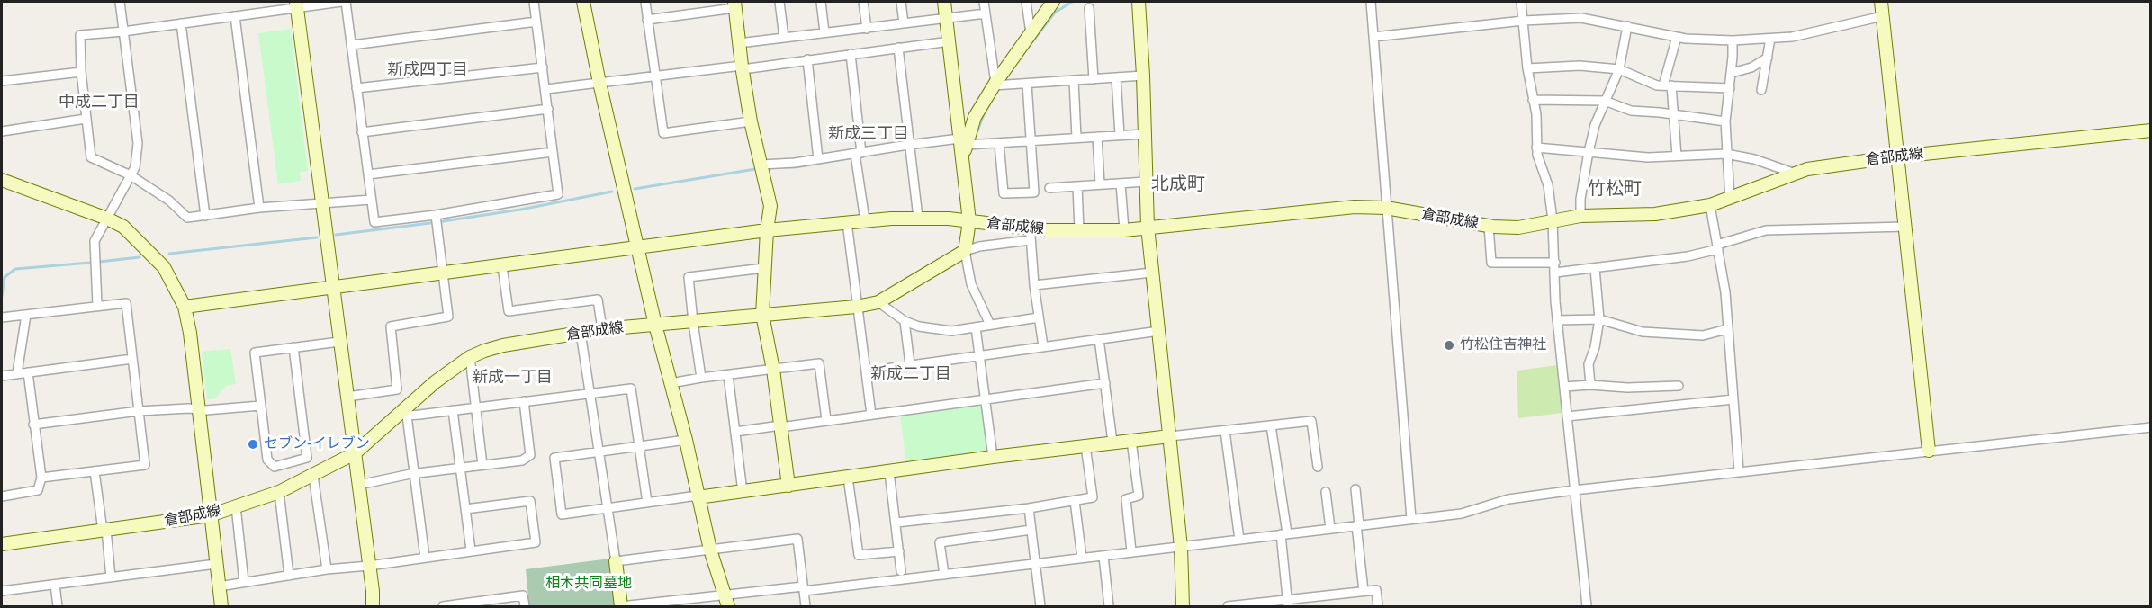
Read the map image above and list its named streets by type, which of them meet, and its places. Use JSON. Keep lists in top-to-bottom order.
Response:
{
  "streets": {
    "street": ["倉部成線"]
  },
  "districts": [
    "新成四丁目",
    "中成二丁目",
    "新成三丁目",
    "北成町",
    "竹松町",
    "新成二丁目",
    "新成一丁目"
  ],
  "parks": ["相木共同墓地"],
  "places": ["竹松住吉神社", "セブン-イレブン"]
}
